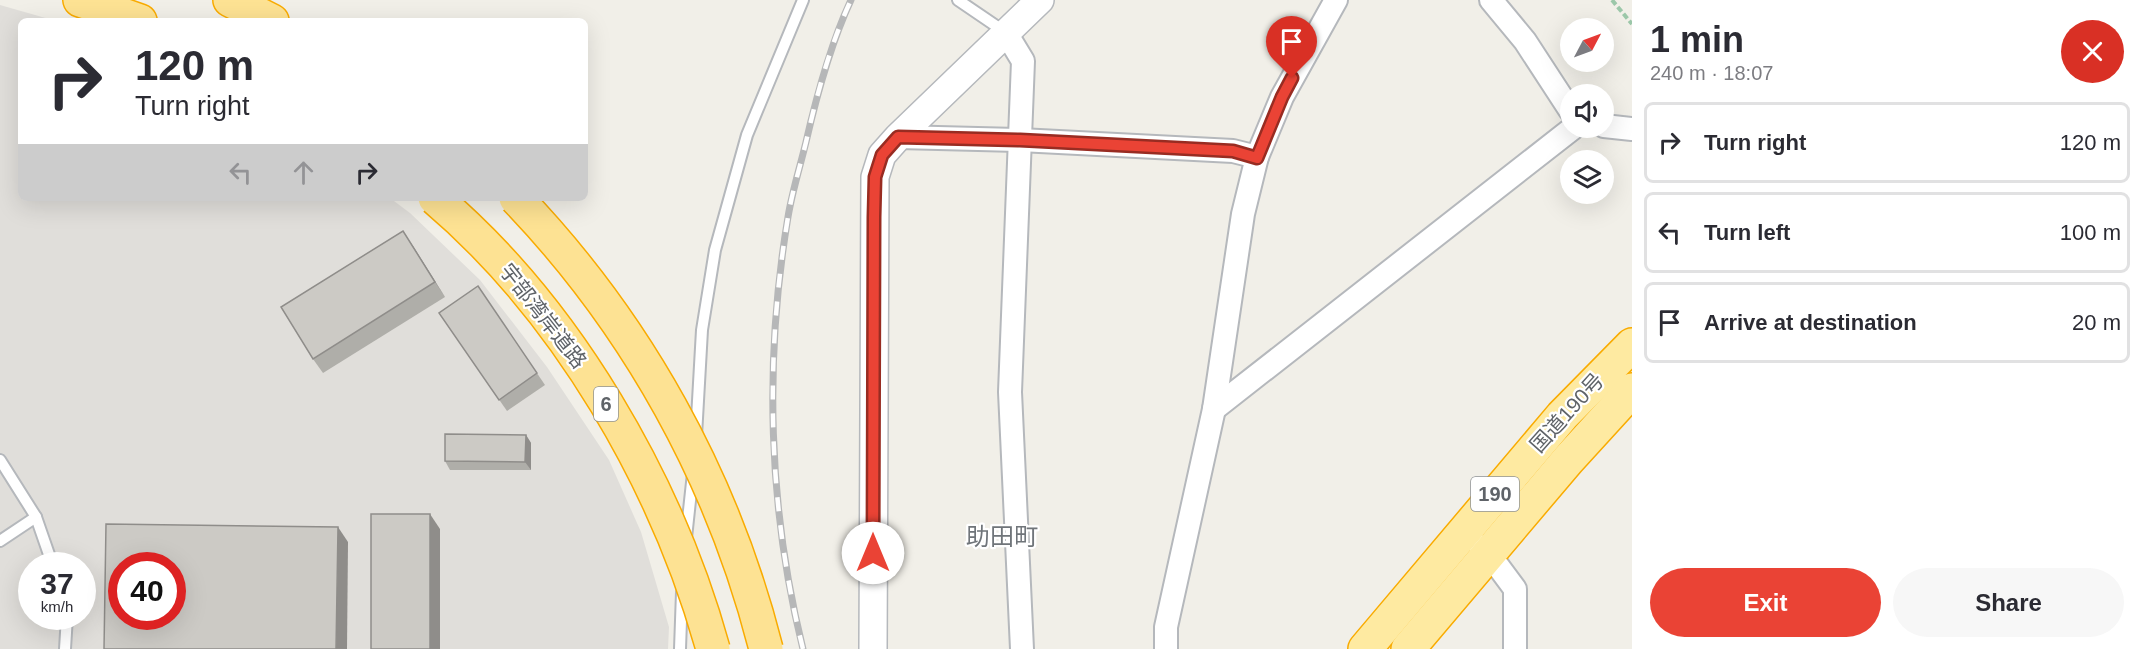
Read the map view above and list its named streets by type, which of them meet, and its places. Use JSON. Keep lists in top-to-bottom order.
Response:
{
  "streets": {
    "highway": [
      "宇部湾岸道路",
      "6",
      "国道190号",
      "190"
    ]
  },
  "districts": ["助田町"],
  "north": "top right",
  "page": {
    "heading": ["1 min", "240 m · 18:07"],
    "turn": ["120 m", "Turn right"],
    "list": [
      {
        "name": "Turn right",
        "value": "120 m"
      },
      {
        "name": "Turn left",
        "value": "100 m"
      },
      {
        "name": "Arrive at destination",
        "value": "20 m"
      }
    ],
    "speed": "37 km/h",
    "limit": "40",
    "buttons": ["Exit", "Share"]
  }
}
